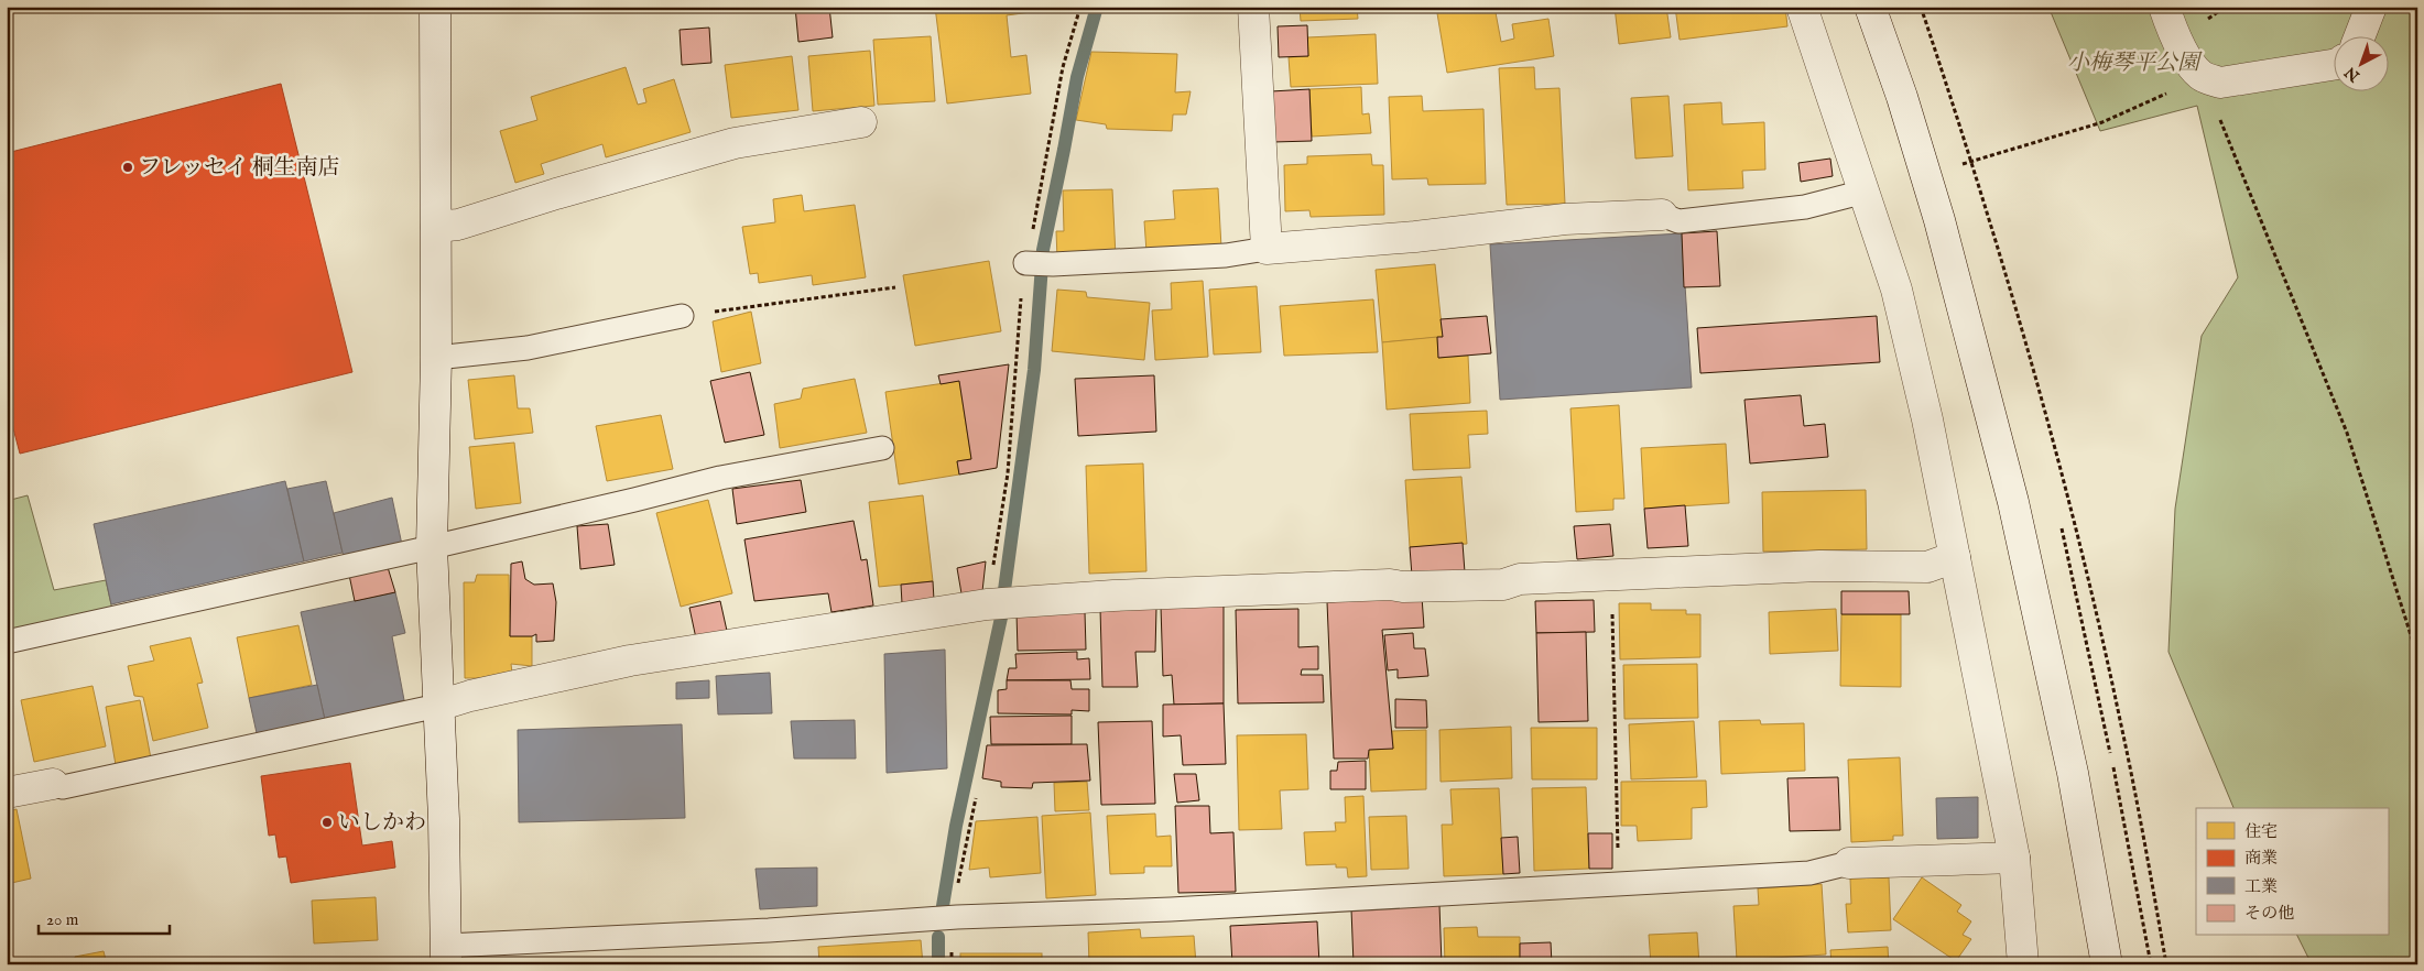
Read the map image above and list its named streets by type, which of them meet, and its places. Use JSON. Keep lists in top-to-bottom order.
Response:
{
  "parks": ["小梅琴平公園"],
  "places": ["フレッセイ 桐生南店", "いしかわ"],
  "legend": [
    "住宅",
    "商業",
    "工業",
    "その他"
  ],
  "scale_bar": "20 m",
  "north": "bottom left"
}
